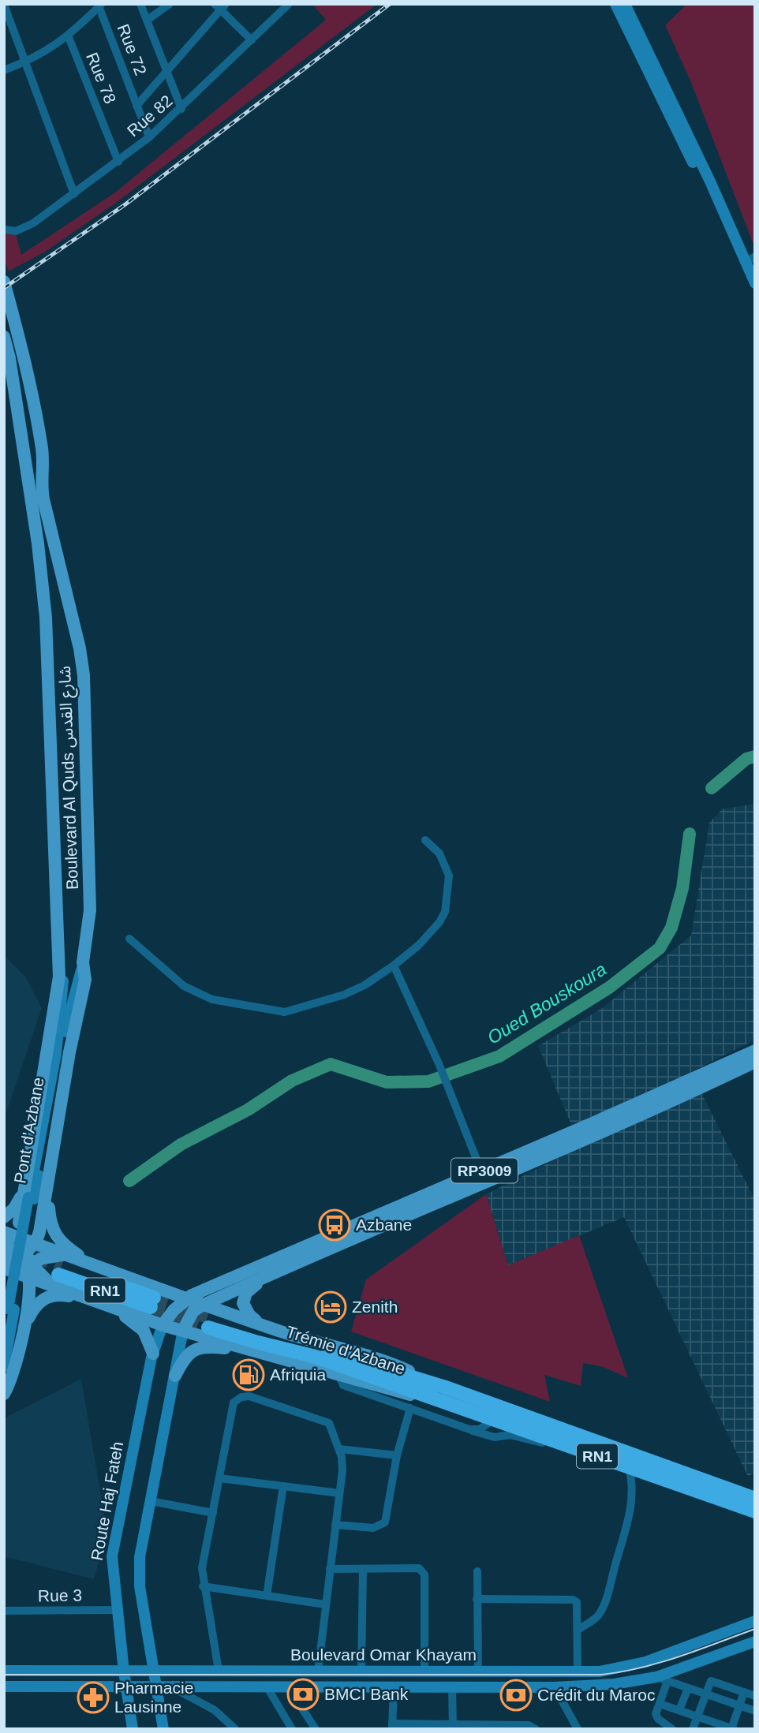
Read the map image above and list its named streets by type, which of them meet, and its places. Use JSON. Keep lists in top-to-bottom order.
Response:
{
  "streets": {
    "highway": ["RN1", "Trémie d'Azbane"],
    "main road": ["Boulevard Al Quds شارع القدس", "RP3009"],
    "street": [
      "Rue 72",
      "Rue 78",
      "Rue 82",
      "Pont d'Azbane",
      "Route Haj Fateh",
      "Rue 3",
      "Boulevard Omar Khayam"
    ]
  },
  "crossings": [
    ["Rue 72", "Rue 82"],
    ["Rue 78", "Rue 82"],
    ["Boulevard Al Quds شارع القدس", "Pont d'Azbane"],
    ["RP3009", "Route Haj Fateh"],
    ["RN1", "Trémie d'Azbane"],
    ["Route Haj Fateh", "Rue 3"],
    ["Route Haj Fateh", "Boulevard Omar Khayam"]
  ],
  "water": ["Oued Bouskoura"],
  "places": {
    "bus stop": ["Azbane"],
    "hotel": ["Zenith"],
    "fuel station": ["Afriquia"],
    "bank": ["BMCI Bank", "Crédit du Maroc"],
    "pharmacy": ["Pharmacie Lausinne"]
  }
}
